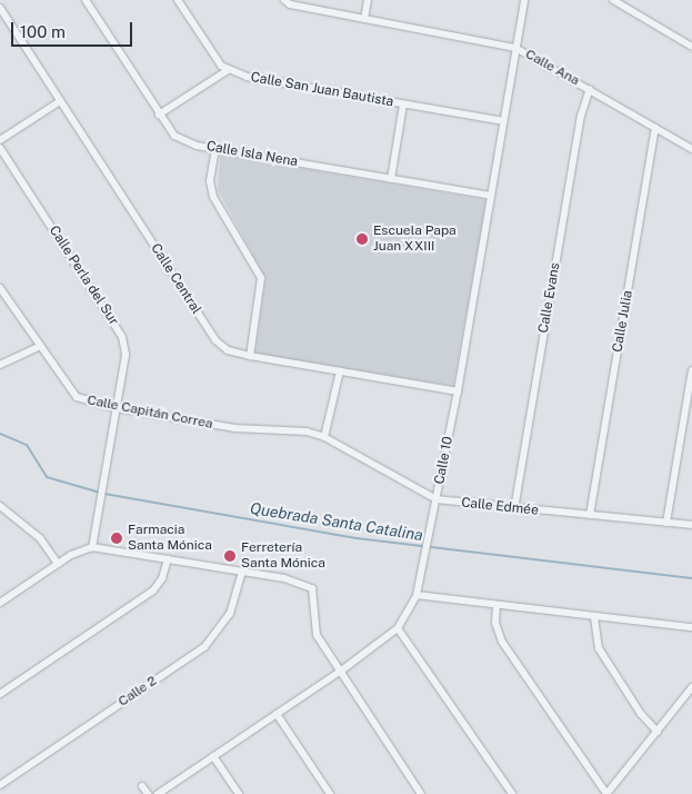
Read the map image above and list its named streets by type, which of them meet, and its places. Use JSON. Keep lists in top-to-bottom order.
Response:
{
  "streets": {
    "street": [
      "Calle Ana",
      "Calle San Juan Bautista",
      "Calle Isla Nena",
      "Calle Perla del Sur",
      "Calle Central",
      "Calle Evans",
      "Calle Julia",
      "Calle Capitán Correa",
      "Calle 10",
      "Calle Edmée",
      "Calle 2"
    ]
  },
  "crossings": [
    ["Calle Ana", "Calle Evans"],
    ["Calle Ana", "Calle Julia"],
    ["Calle Ana", "Calle 10"],
    ["Calle San Juan Bautista", "Calle 10"],
    ["Calle Isla Nena", "Calle 10"],
    ["Calle Perla del Sur", "Calle Capitán Correa"],
    ["Calle Central", "Calle 10"],
    ["Calle Evans", "Calle Edmée"],
    ["Calle Julia", "Calle Edmée"],
    ["Calle Capitán Correa", "Calle Edmée"],
    ["Calle 10", "Calle Edmée"]
  ],
  "water": ["Quebrada Santa Catalina"],
  "places": ["Escuela Papa Juan XXIII", "Farmacia Santa Mónica", "Ferretería Santa Mónica"],
  "scale_bar": "100 m"
}
